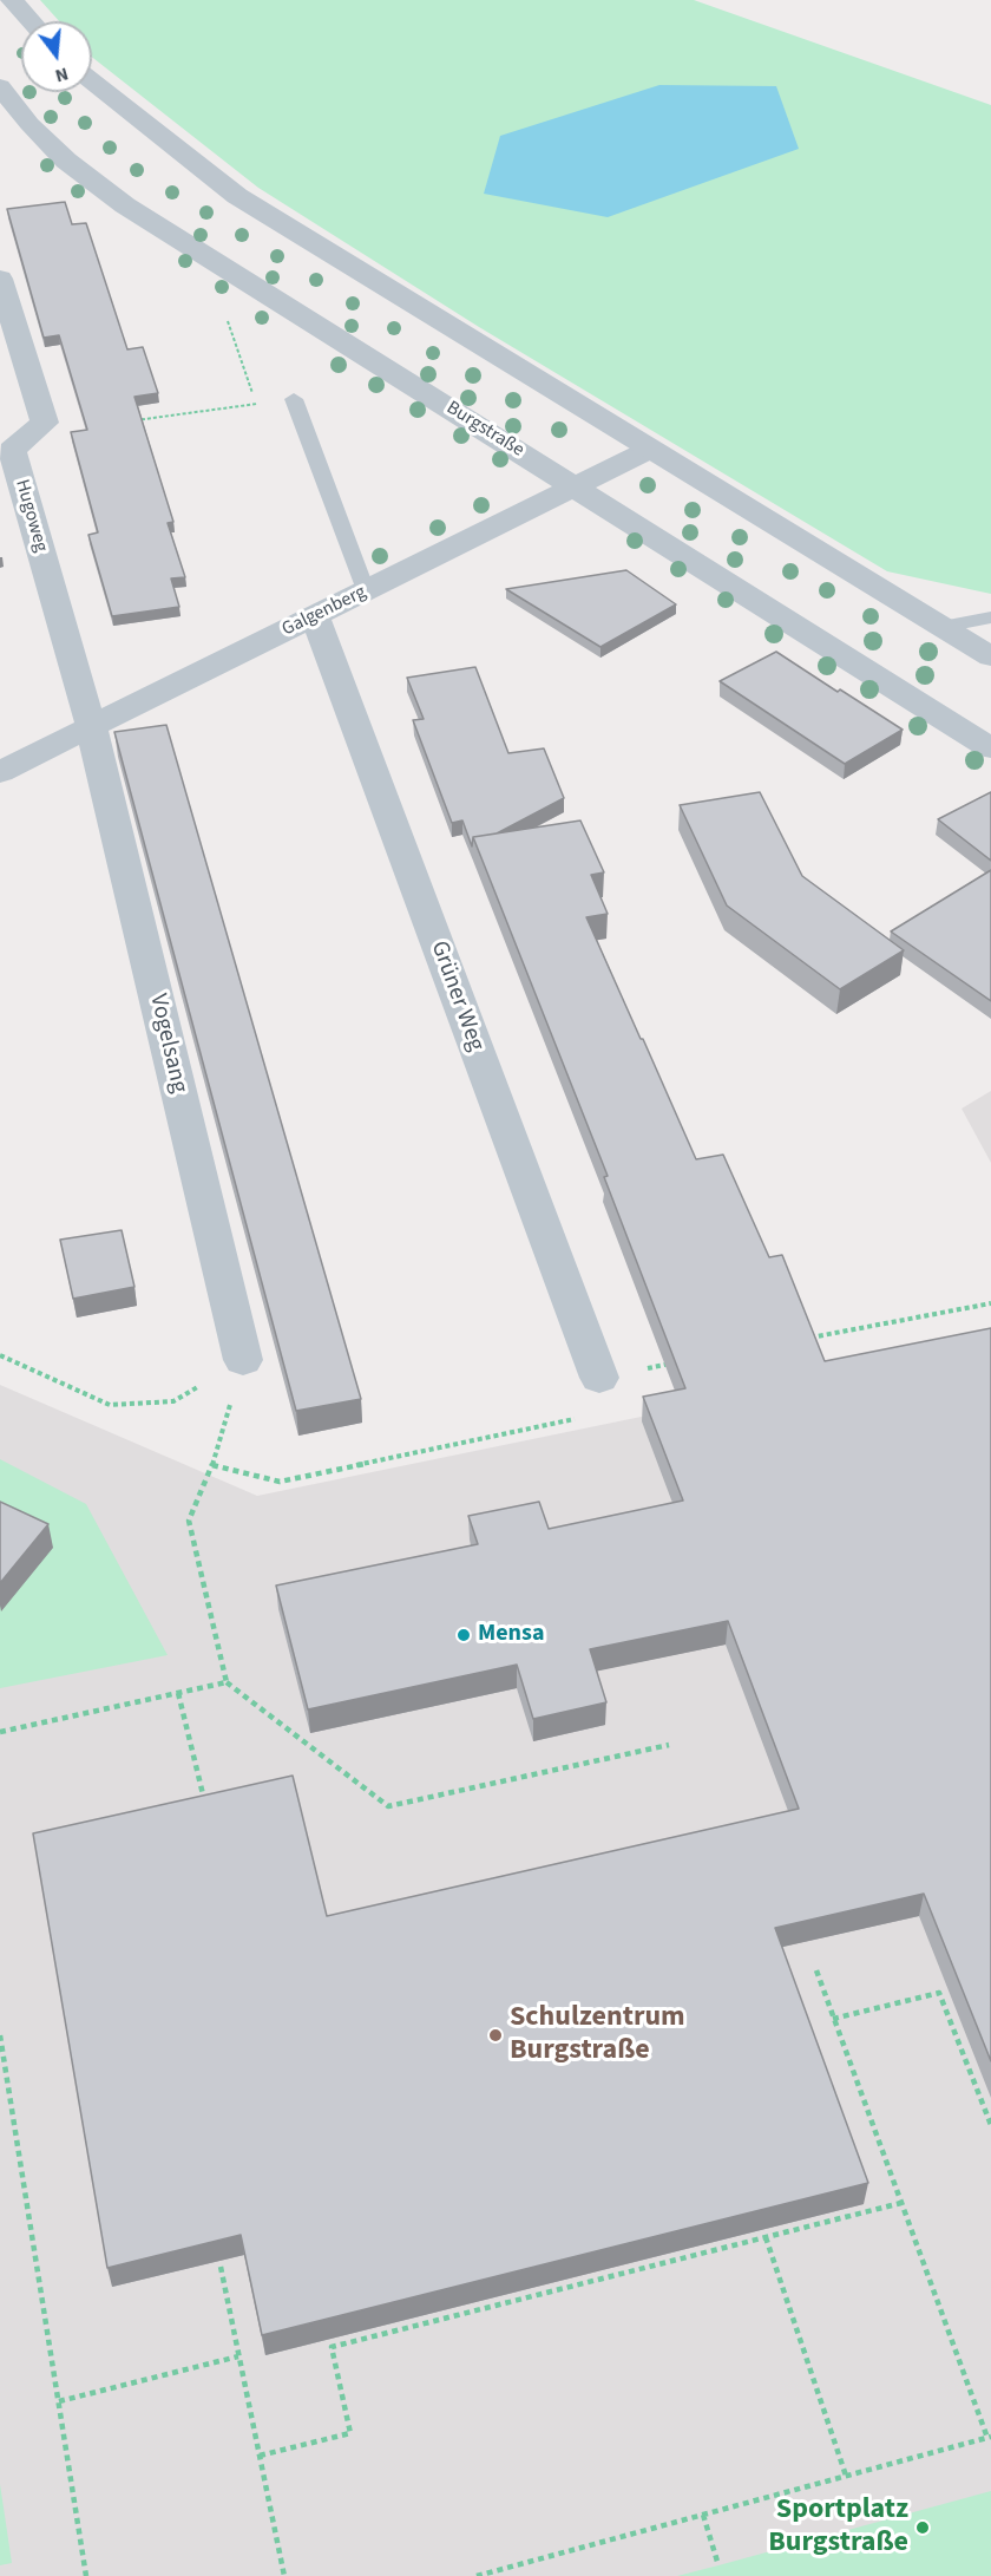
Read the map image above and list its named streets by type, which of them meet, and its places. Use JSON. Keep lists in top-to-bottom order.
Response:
{
  "streets": {
    "street": [
      "Burgstraße",
      "Hugoweg",
      "Galgenberg",
      "Grüner Weg",
      "Vogelsang"
    ]
  },
  "crossings": [
    ["Burgstraße", "Galgenberg"],
    ["Hugoweg", "Galgenberg"],
    ["Hugoweg", "Vogelsang"],
    ["Galgenberg", "Grüner Weg"],
    ["Galgenberg", "Vogelsang"]
  ],
  "places": ["Mensa", "Schulzentrum Burgstraße", "Sportplatz Burgstraße"],
  "north": "bottom"
}
